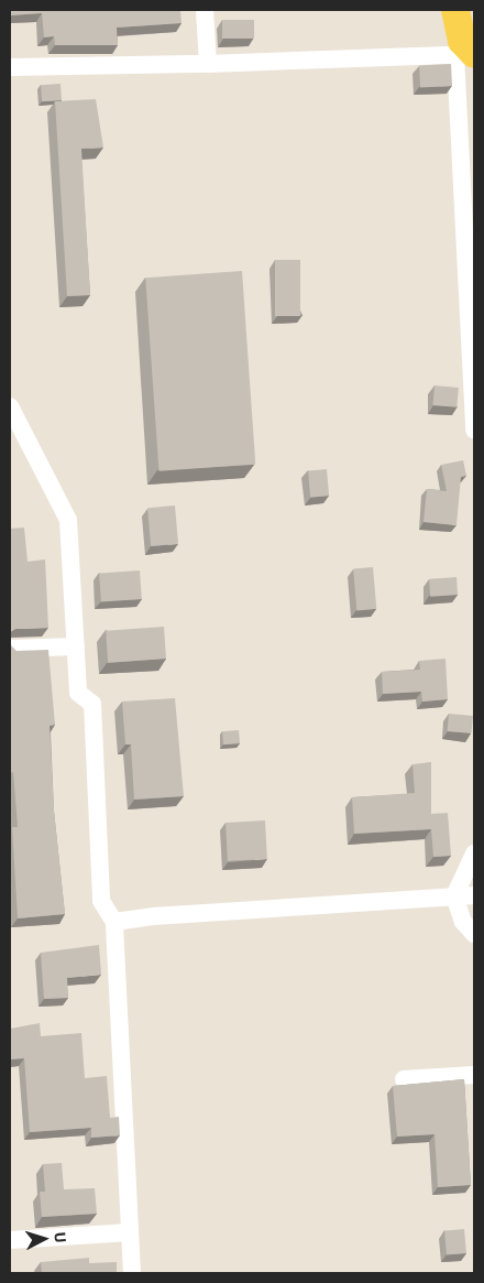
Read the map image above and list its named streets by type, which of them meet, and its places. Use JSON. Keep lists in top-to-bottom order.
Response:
{
  "north": "right"
}
